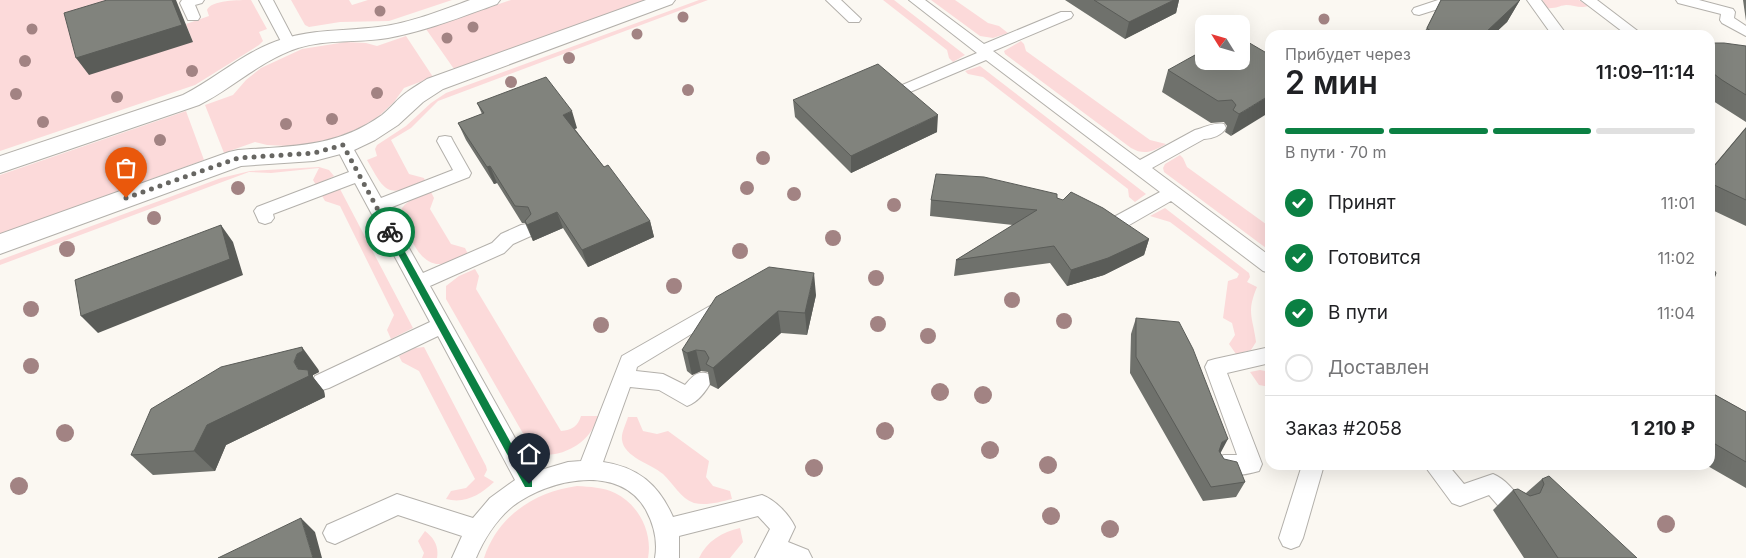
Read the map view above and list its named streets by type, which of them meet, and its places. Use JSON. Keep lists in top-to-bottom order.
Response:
{
  "north": "top left",
  "page": {
    "heading": ["2 мин", "Прибудет через", "11:09–11:14"],
    "panel": ["Заказ #2058", "1 210 ₽"],
    "bar": "В пути · 70 m",
    "list": [
      ["Принят", "11:01"],
      ["Готовится", "11:02"],
      ["В пути", "11:04"],
      "Доставлен"
    ]
  }
}
